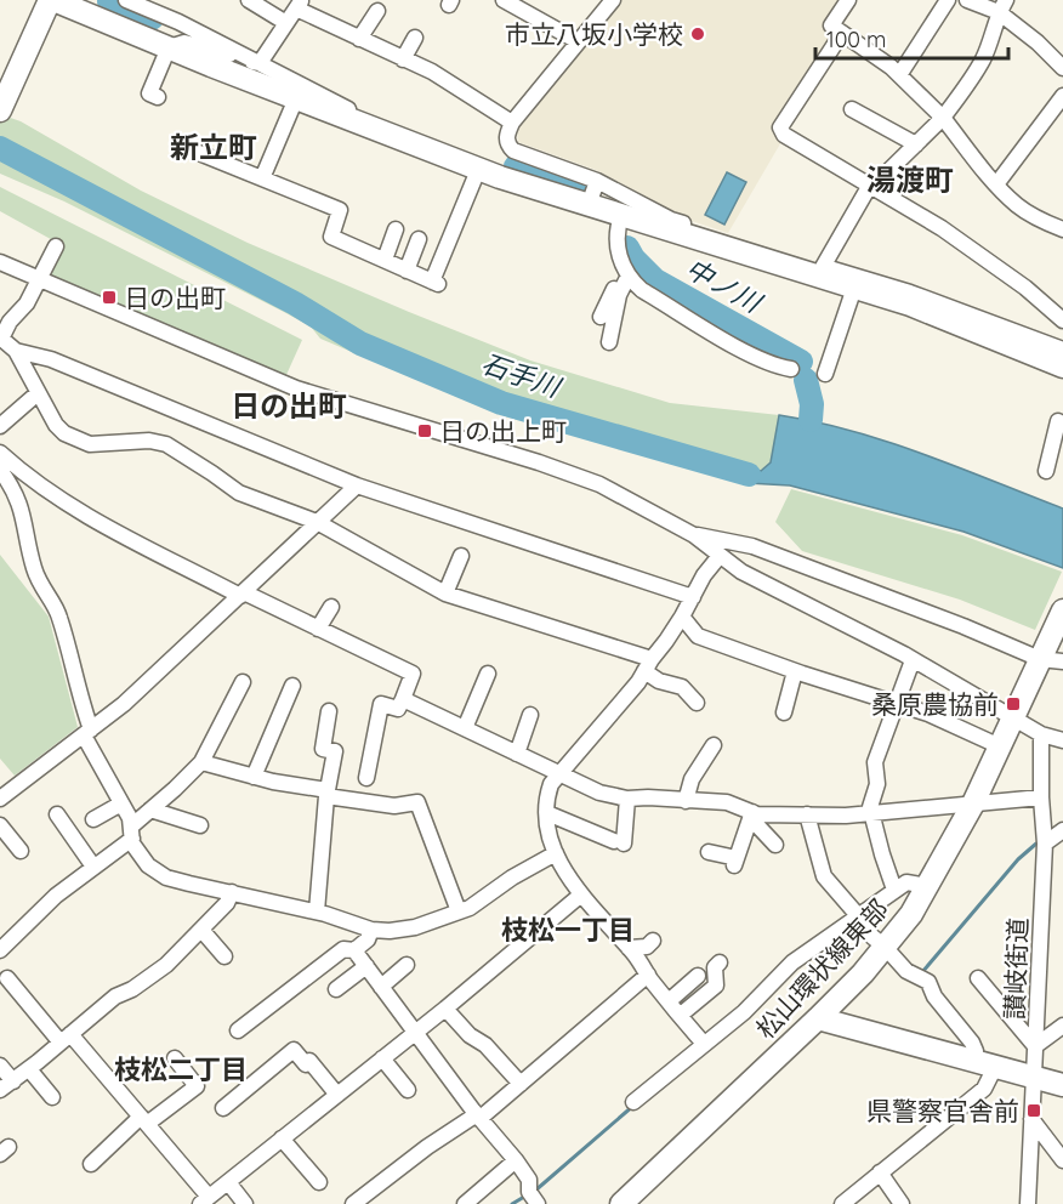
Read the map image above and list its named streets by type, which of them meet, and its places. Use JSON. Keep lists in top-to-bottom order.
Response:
{
  "streets": {
    "street": ["松山環状線東部", "讃岐街道"]
  },
  "districts": [
    "新立町",
    "湯渡町",
    "日の出町",
    "枝松一丁目",
    "枝松二丁目"
  ],
  "water": ["中ノ川", "石手川"],
  "places": {
    "other": ["市立八坂小学校"],
    "transit": [
      "日の出町",
      "日の出上町",
      "桑原農協前",
      "県警察官舎前"
    ]
  },
  "scale_bar": "100 m"
}
